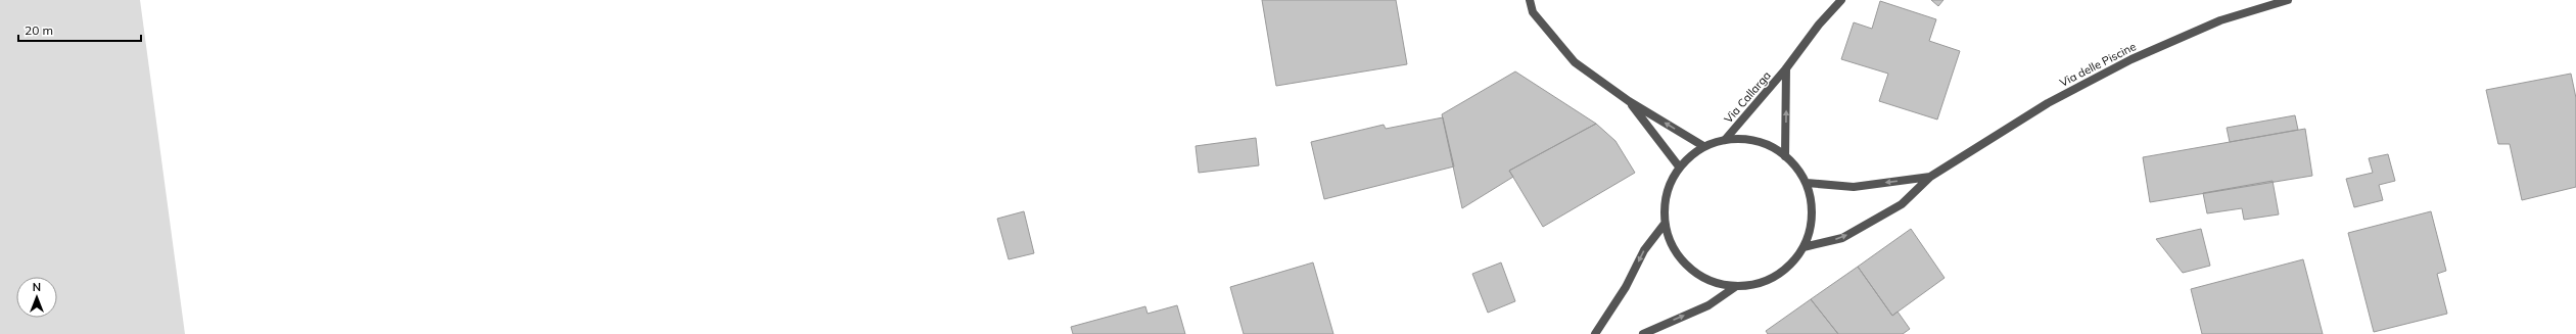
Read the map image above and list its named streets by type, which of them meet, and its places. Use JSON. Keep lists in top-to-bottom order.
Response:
{
  "streets": {
    "street": ["Via delle Piscine", "Via Callarga"]
  },
  "scale_bar": "20 m",
  "north": "top"
}
